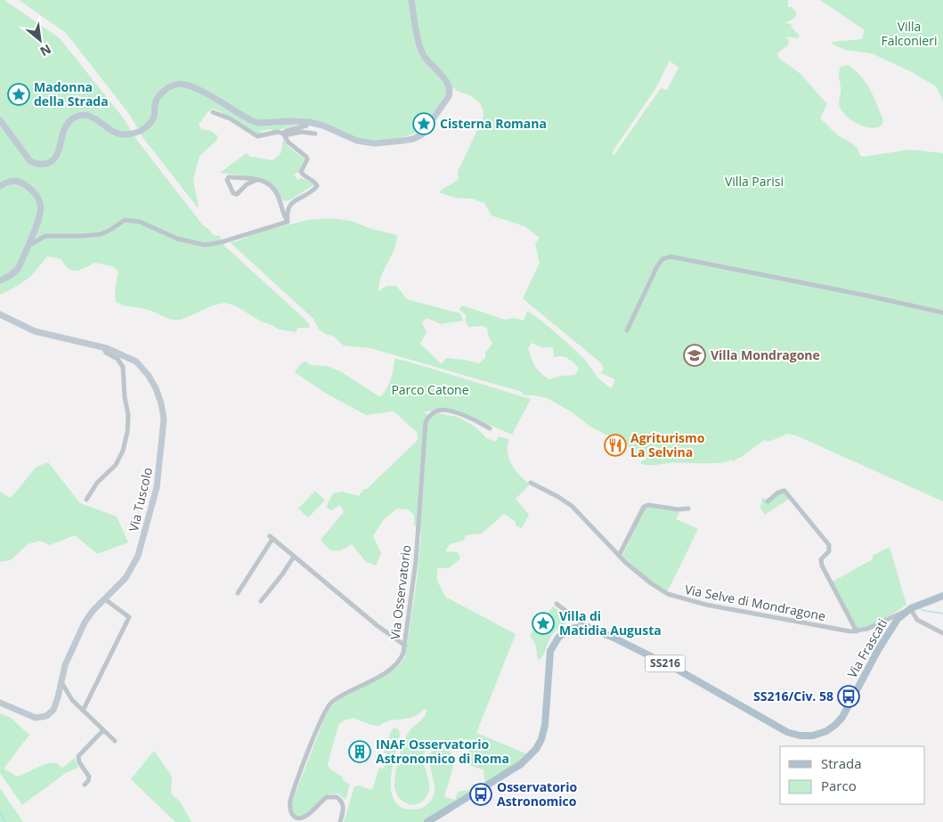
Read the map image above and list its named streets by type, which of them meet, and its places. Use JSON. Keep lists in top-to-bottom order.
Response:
{
  "streets": {
    "main road": ["Via Frascati", "SS216"],
    "street": ["Via Tuscolo", "Via Osservatorio", "Via Selve di Mondragone"]
  },
  "crossings": [
    ["Via Selve di Mondragone", "Via Frascati"]
  ],
  "parks": ["Villa Falconieri", "Villa Parisi", "Parco Catone"],
  "places": {
    "place": ["Madonna della Strada", "Cisterna Romana", "Villa di Matidia Augusta"],
    "school or university": ["Villa Mondragone"],
    "restaurant": ["Agriturismo La Selvina"],
    "bus stop": ["SS216/Civ. 58", "Osservatorio Astronomico"],
    "building": ["INAF Osservatorio Astronomico di Roma"]
  },
  "legend": ["Strada", "Parco"],
  "north": "bottom right"
}
